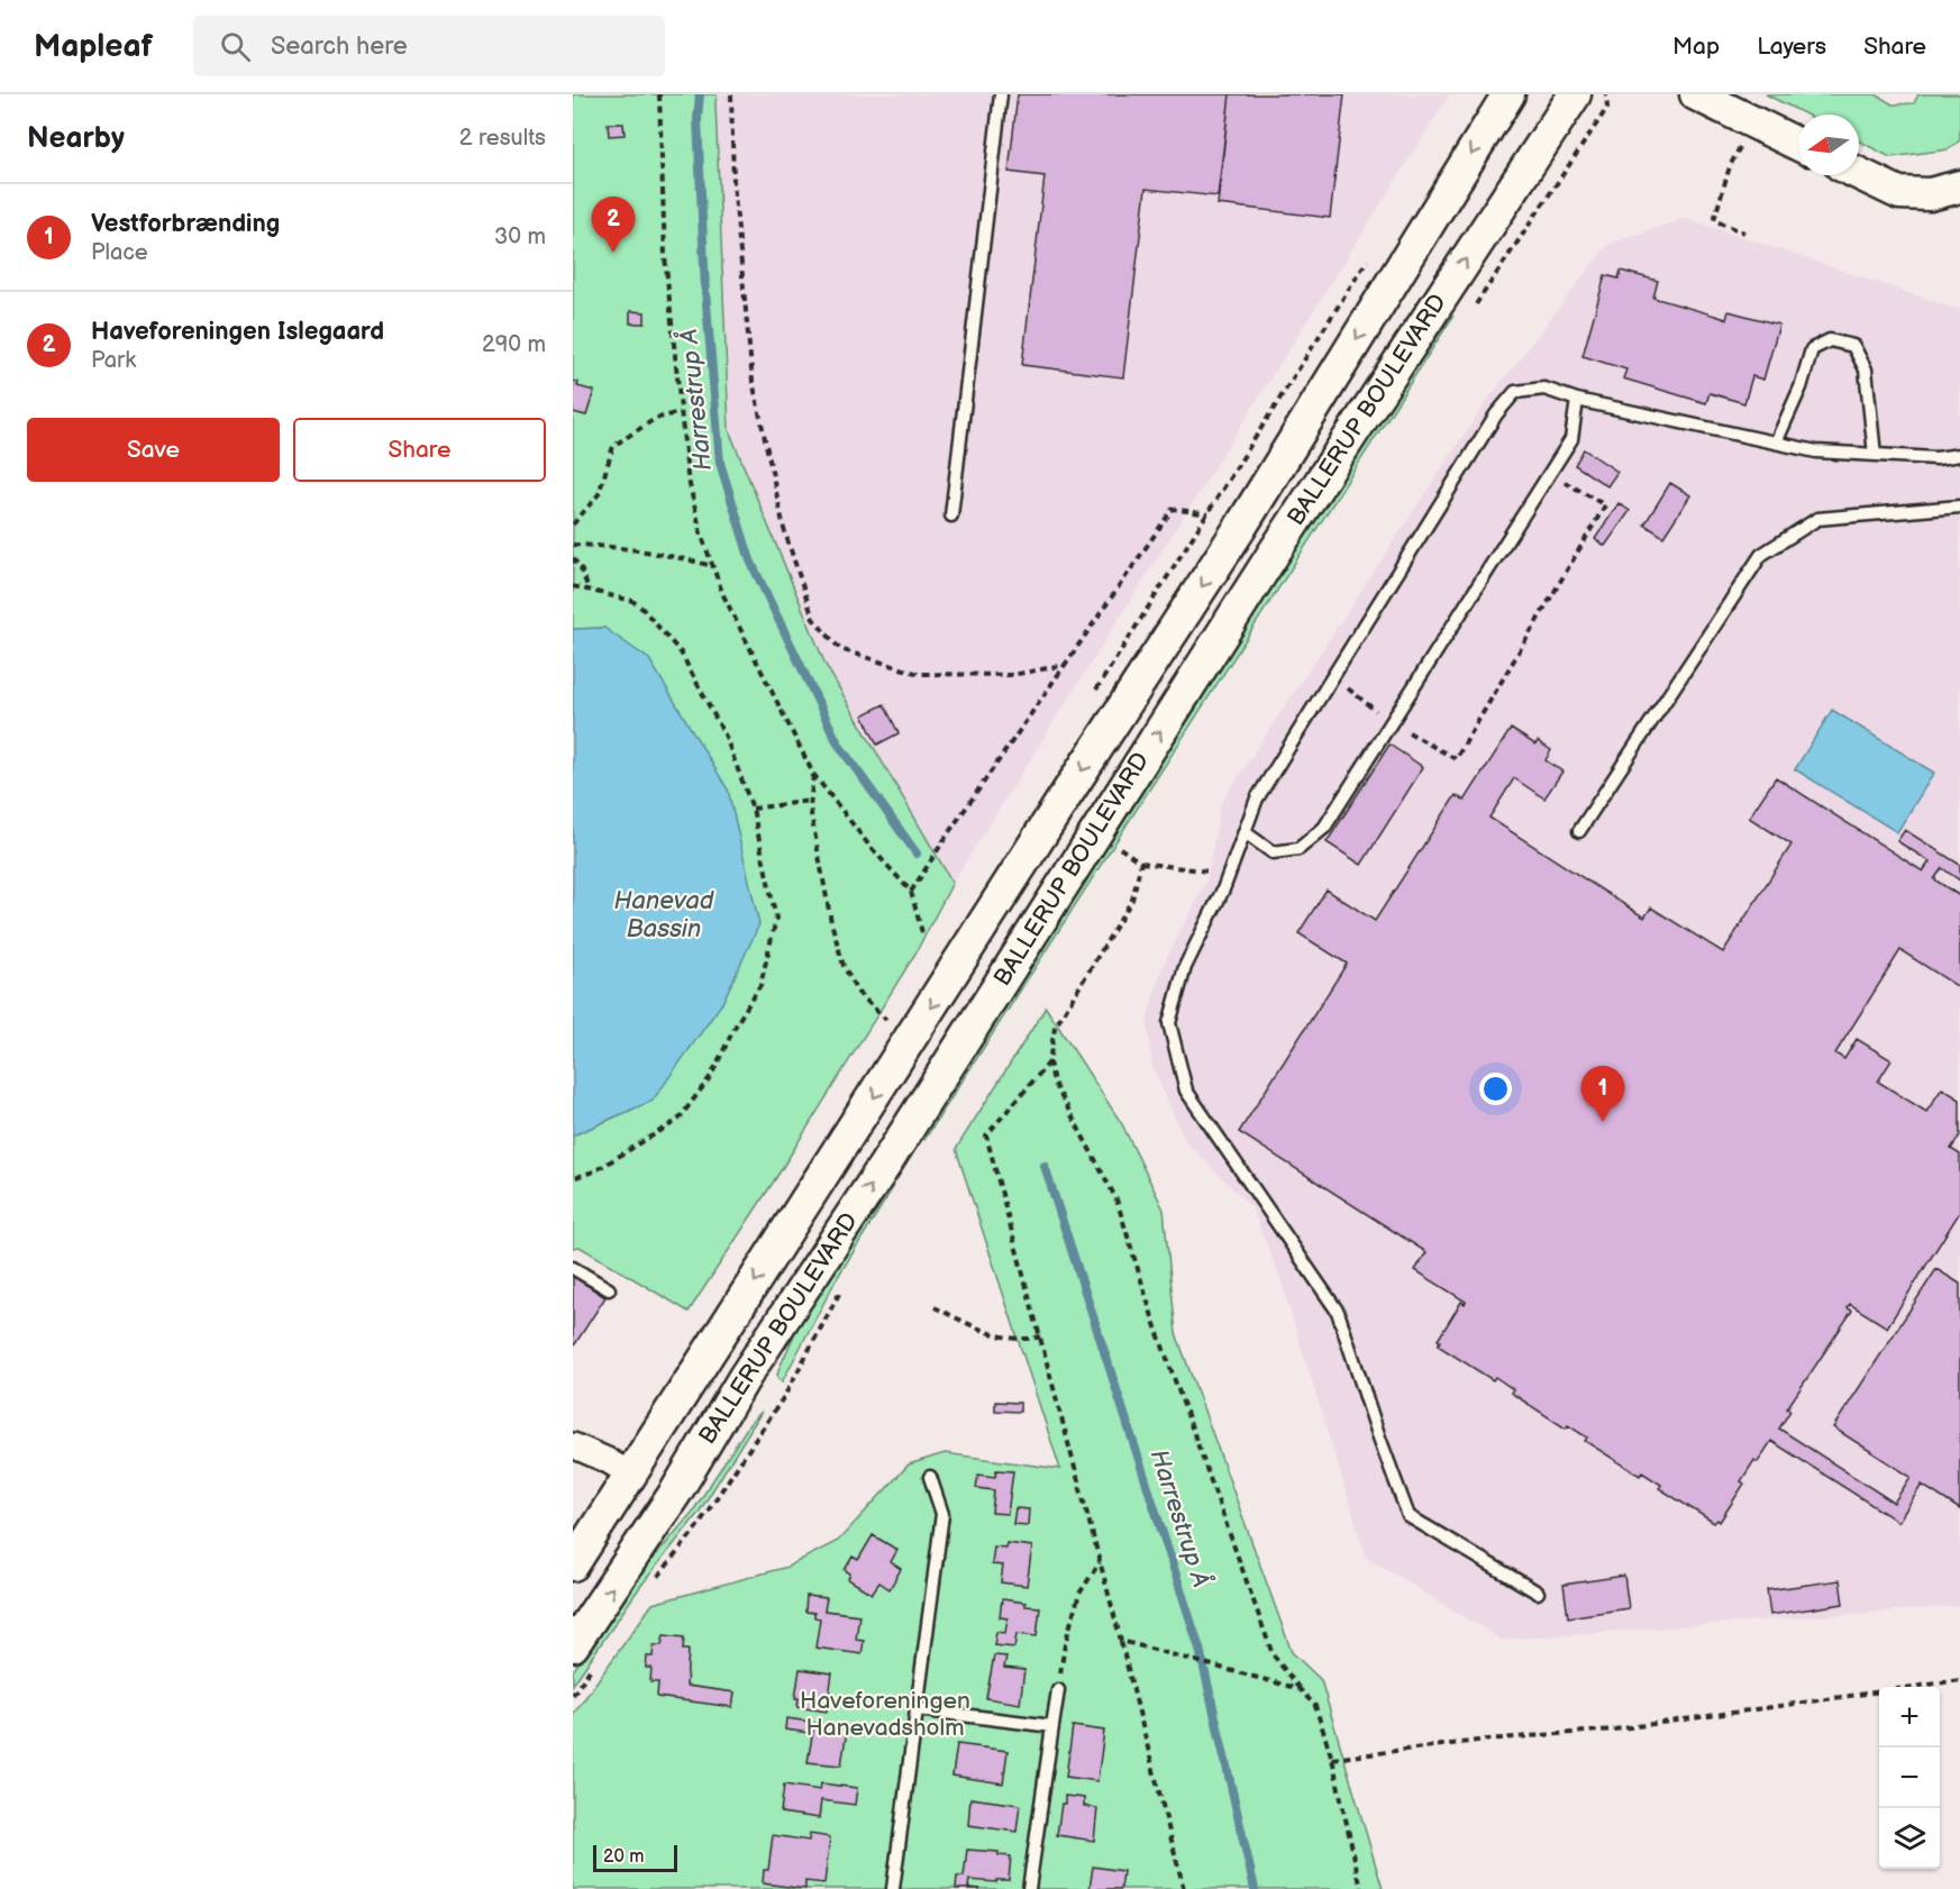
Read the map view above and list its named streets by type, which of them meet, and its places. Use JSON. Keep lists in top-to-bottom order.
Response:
{
  "streets": {
    "street": ["BALLERUP BOULEVARD"]
  },
  "water": ["Harrestrup Å", "Hanevad Bassin"],
  "parks": ["Haveforeningen Hanevadsholm"],
  "scale_bar": "20 m",
  "north": "left",
  "page": {
    "header": "Mapleaf",
    "search": "Search here",
    "nav": ["Map", "Layers", "Share"],
    "heading": ["Nearby", "2 results"],
    "list": [
      {
        "mark": "1",
        "name": "Vestforbrænding",
        "note": "Place",
        "value": "30 m"
      },
      {
        "mark": "2",
        "name": "Haveforeningen Islegaard",
        "note": "Park",
        "value": "290 m"
      }
    ],
    "pins": ["2", "1"],
    "buttons": ["Save", "Share"],
    "map_buttons": ["+", "−"],
    "scale": "20 m"
  }
}
